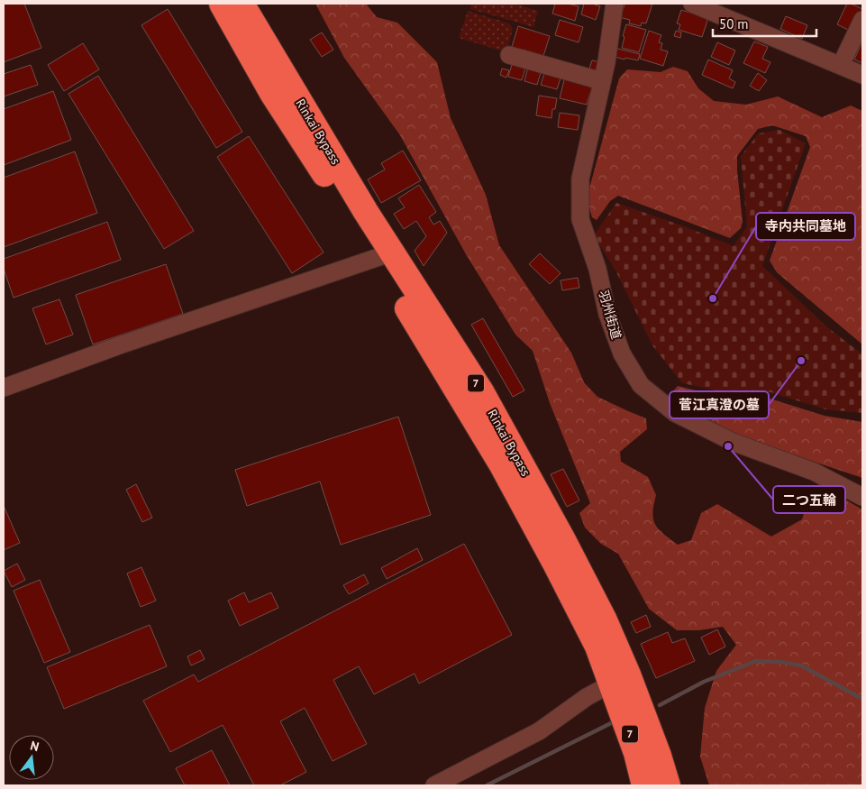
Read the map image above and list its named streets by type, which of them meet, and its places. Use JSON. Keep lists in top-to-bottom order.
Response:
{
  "streets": {
    "highway": ["Rinkai Bypass", "7"],
    "street": ["羽州街道"]
  },
  "places": ["寺内共同墓地", "菅江真澄の墓", "二つ五輪"],
  "scale_bar": "50 m",
  "north": "top"
}
